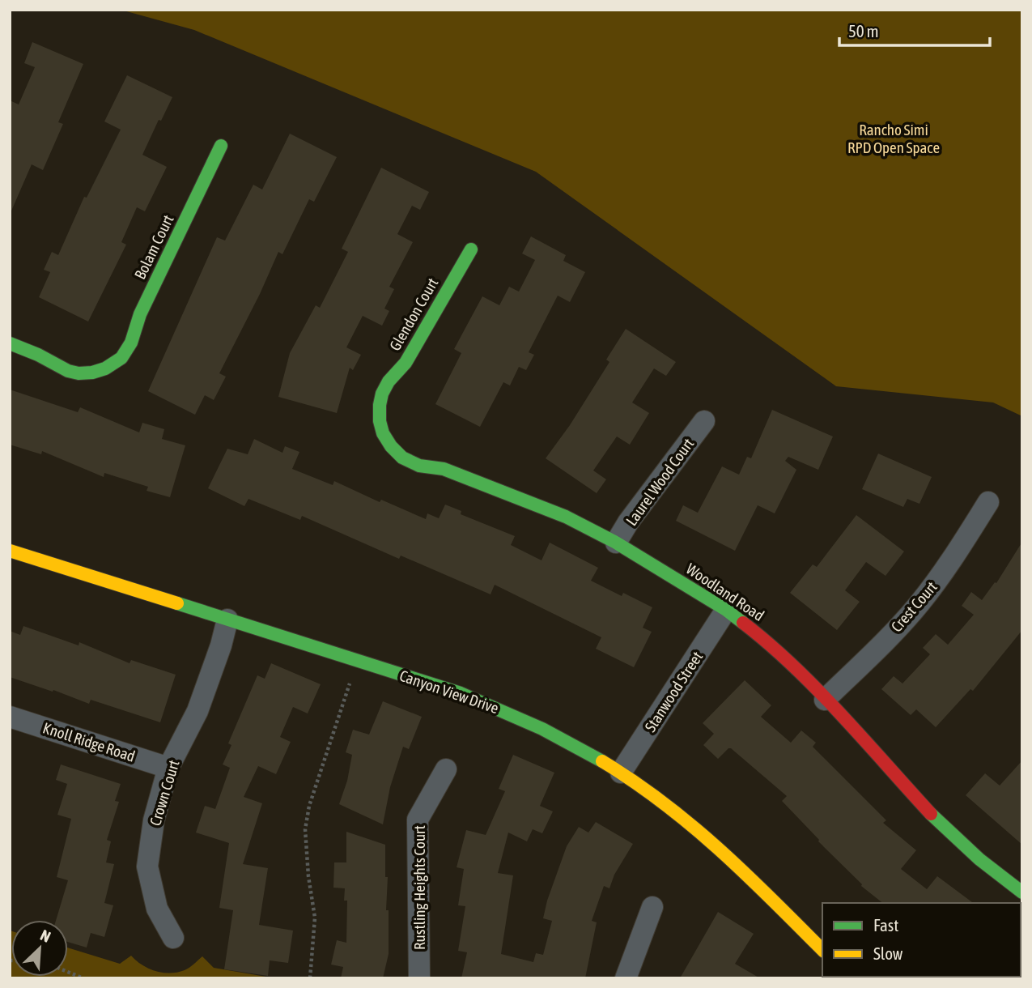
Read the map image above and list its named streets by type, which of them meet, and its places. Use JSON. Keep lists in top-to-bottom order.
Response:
{
  "streets": {
    "street": [
      "Bolam Court",
      "Glendon Court",
      "Laurel Wood Court",
      "Woodland Road",
      "Crest Court",
      "Canyon View Drive",
      "Stanwood Street",
      "Knoll Ridge Road",
      "Crown Court",
      "Rustling Heights Court"
    ]
  },
  "crossings": [
    ["Glendon Court", "Woodland Road"],
    ["Laurel Wood Court", "Woodland Road"],
    ["Woodland Road", "Crest Court"],
    ["Woodland Road", "Stanwood Street"],
    ["Canyon View Drive", "Stanwood Street"],
    ["Canyon View Drive", "Crown Court"],
    ["Knoll Ridge Road", "Crown Court"]
  ],
  "parks": ["Rancho Simi RPD Open Space"],
  "legend": ["Fast", "Slow"],
  "scale_bar": "50 m",
  "north": "top right"
}
